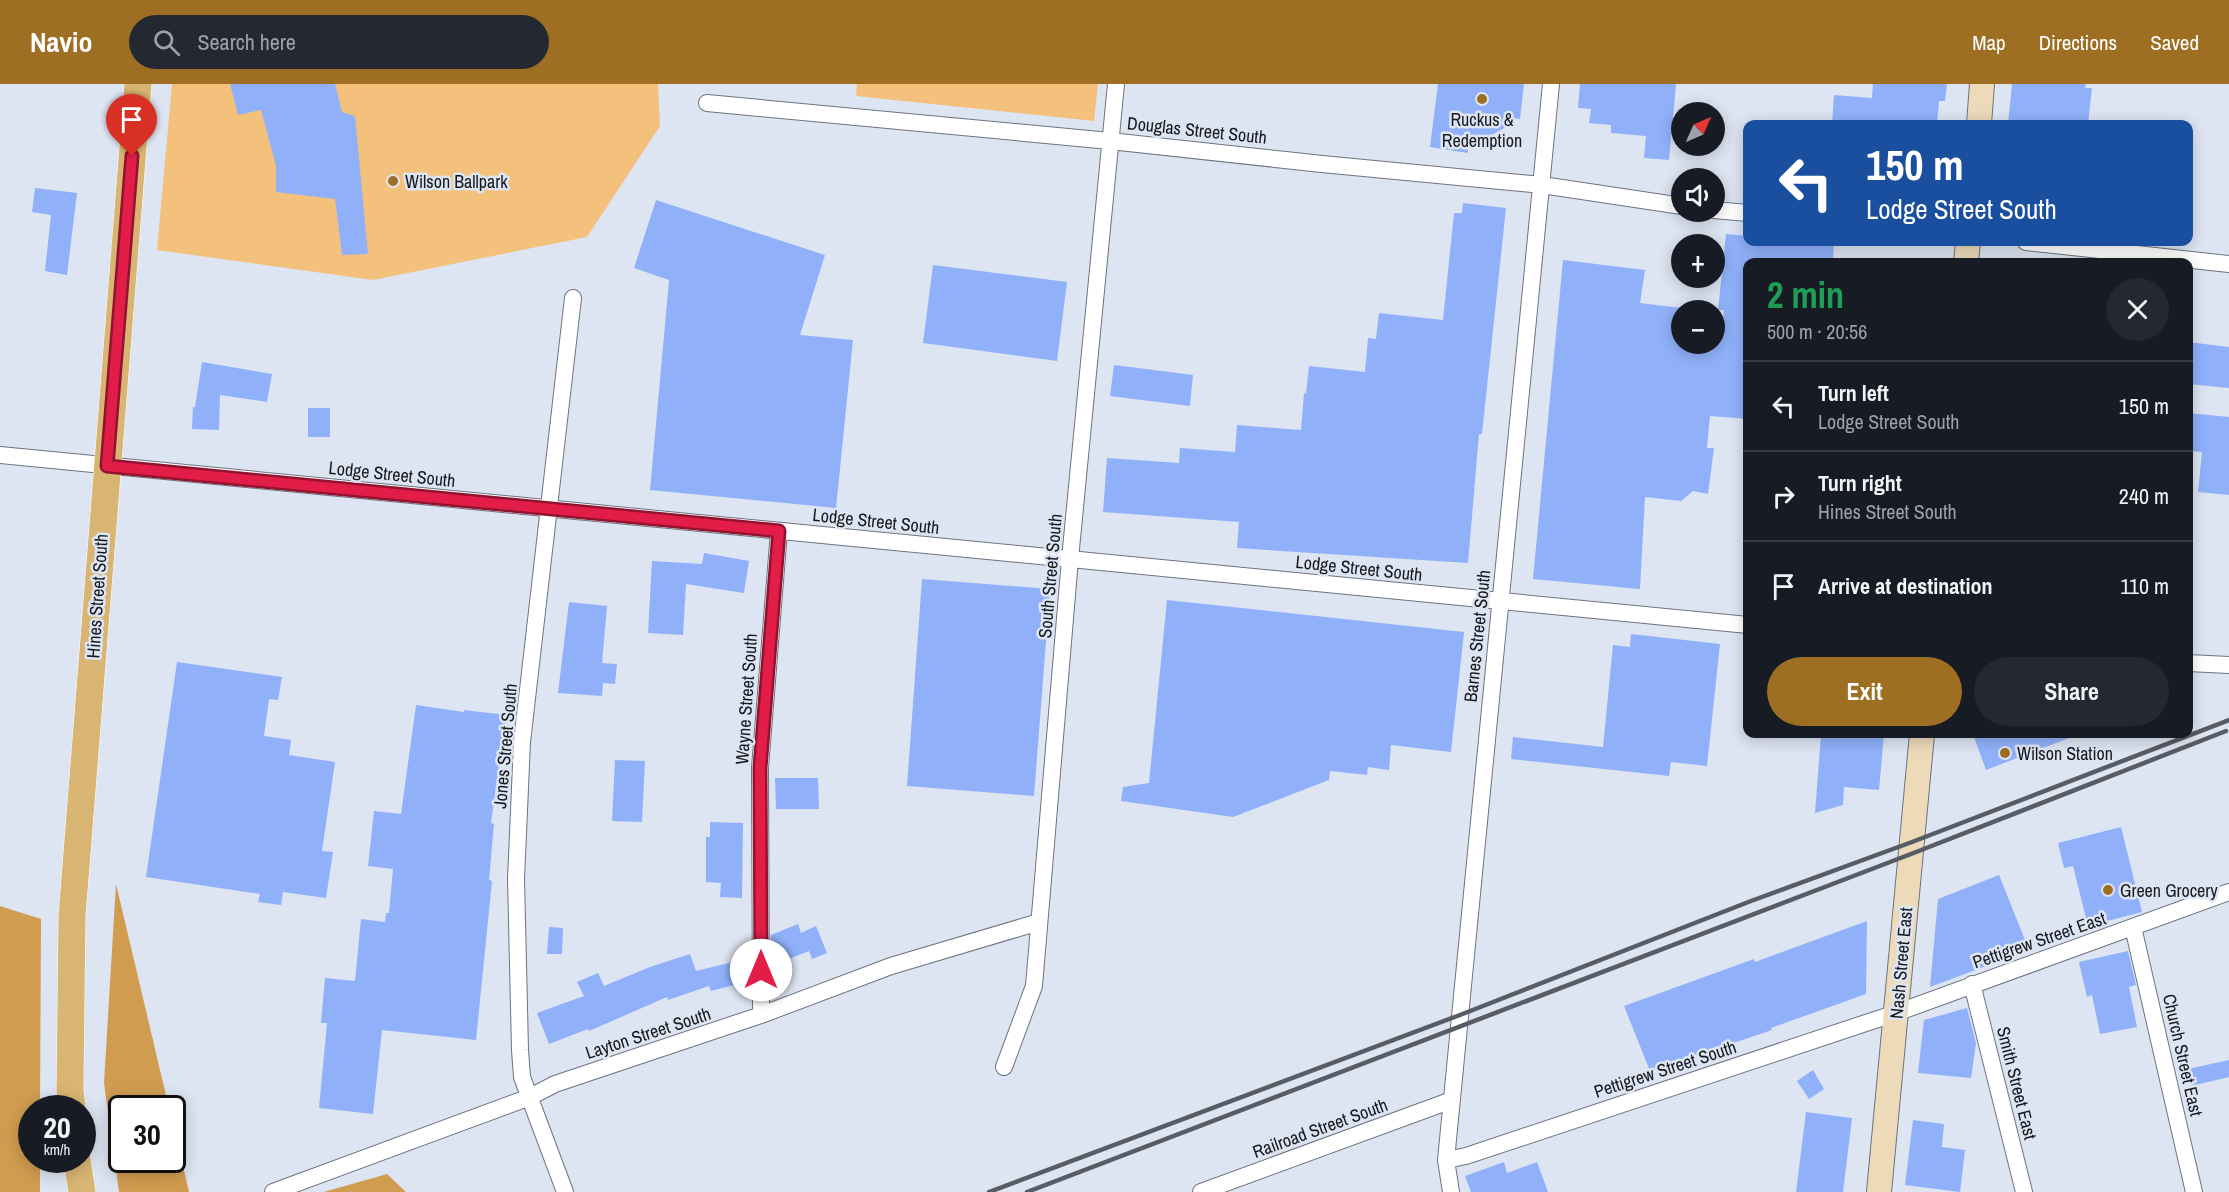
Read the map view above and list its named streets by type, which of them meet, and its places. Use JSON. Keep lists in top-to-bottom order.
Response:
{
  "streets": {
    "main road": ["Hines Street South", "Nash Street East"],
    "street": [
      "Douglas Street South",
      "Lodge Street South",
      "South Street South",
      "Barnes Street South",
      "Wayne Street South",
      "Jones Street South",
      "Pettigrew Street East",
      "Layton Street South",
      "Church Street East",
      "Pettigrew Street South",
      "Smith Street East",
      "Railroad Street South"
    ]
  },
  "crossings": [
    ["Douglas Street South", "South Street South"],
    ["Douglas Street South", "Barnes Street South"],
    ["Lodge Street South", "South Street South"],
    ["Lodge Street South", "Hines Street South"],
    ["Lodge Street South", "Barnes Street South"],
    ["Lodge Street South", "Wayne Street South"],
    ["Lodge Street South", "Jones Street South"],
    ["South Street South", "Layton Street South"],
    ["Barnes Street South", "Pettigrew Street South"],
    ["Barnes Street South", "Railroad Street South"],
    ["Wayne Street South", "Layton Street South"],
    ["Jones Street South", "Layton Street South"],
    ["Pettigrew Street East", "Nash Street East"],
    ["Pettigrew Street East", "Church Street East"],
    ["Pettigrew Street East", "Pettigrew Street South"],
    ["Pettigrew Street East", "Smith Street East"],
    ["Nash Street East", "Pettigrew Street South"]
  ],
  "places": [
    "Ruckus & Redemption",
    "Wilson Ballpark",
    "Wilson Station",
    "Green Grocery"
  ],
  "north": "top right",
  "page": {
    "header": "Navio",
    "search": "Search here",
    "nav": ["Map", "Directions", "Saved"],
    "map_buttons": ["+", "−"],
    "turn": ["150 m", "Lodge Street South"],
    "heading": ["2 min", "500 m · 20:56"],
    "list": [
      {
        "name": "Turn left",
        "note": "Lodge Street South",
        "value": "150 m"
      },
      {
        "name": "Turn right",
        "note": "Hines Street South",
        "value": "240 m"
      },
      {
        "name": "Arrive at destination",
        "value": "110 m"
      }
    ],
    "buttons": ["Exit", "Share"],
    "speed": "20 km/h",
    "limit": "30"
  }
}
